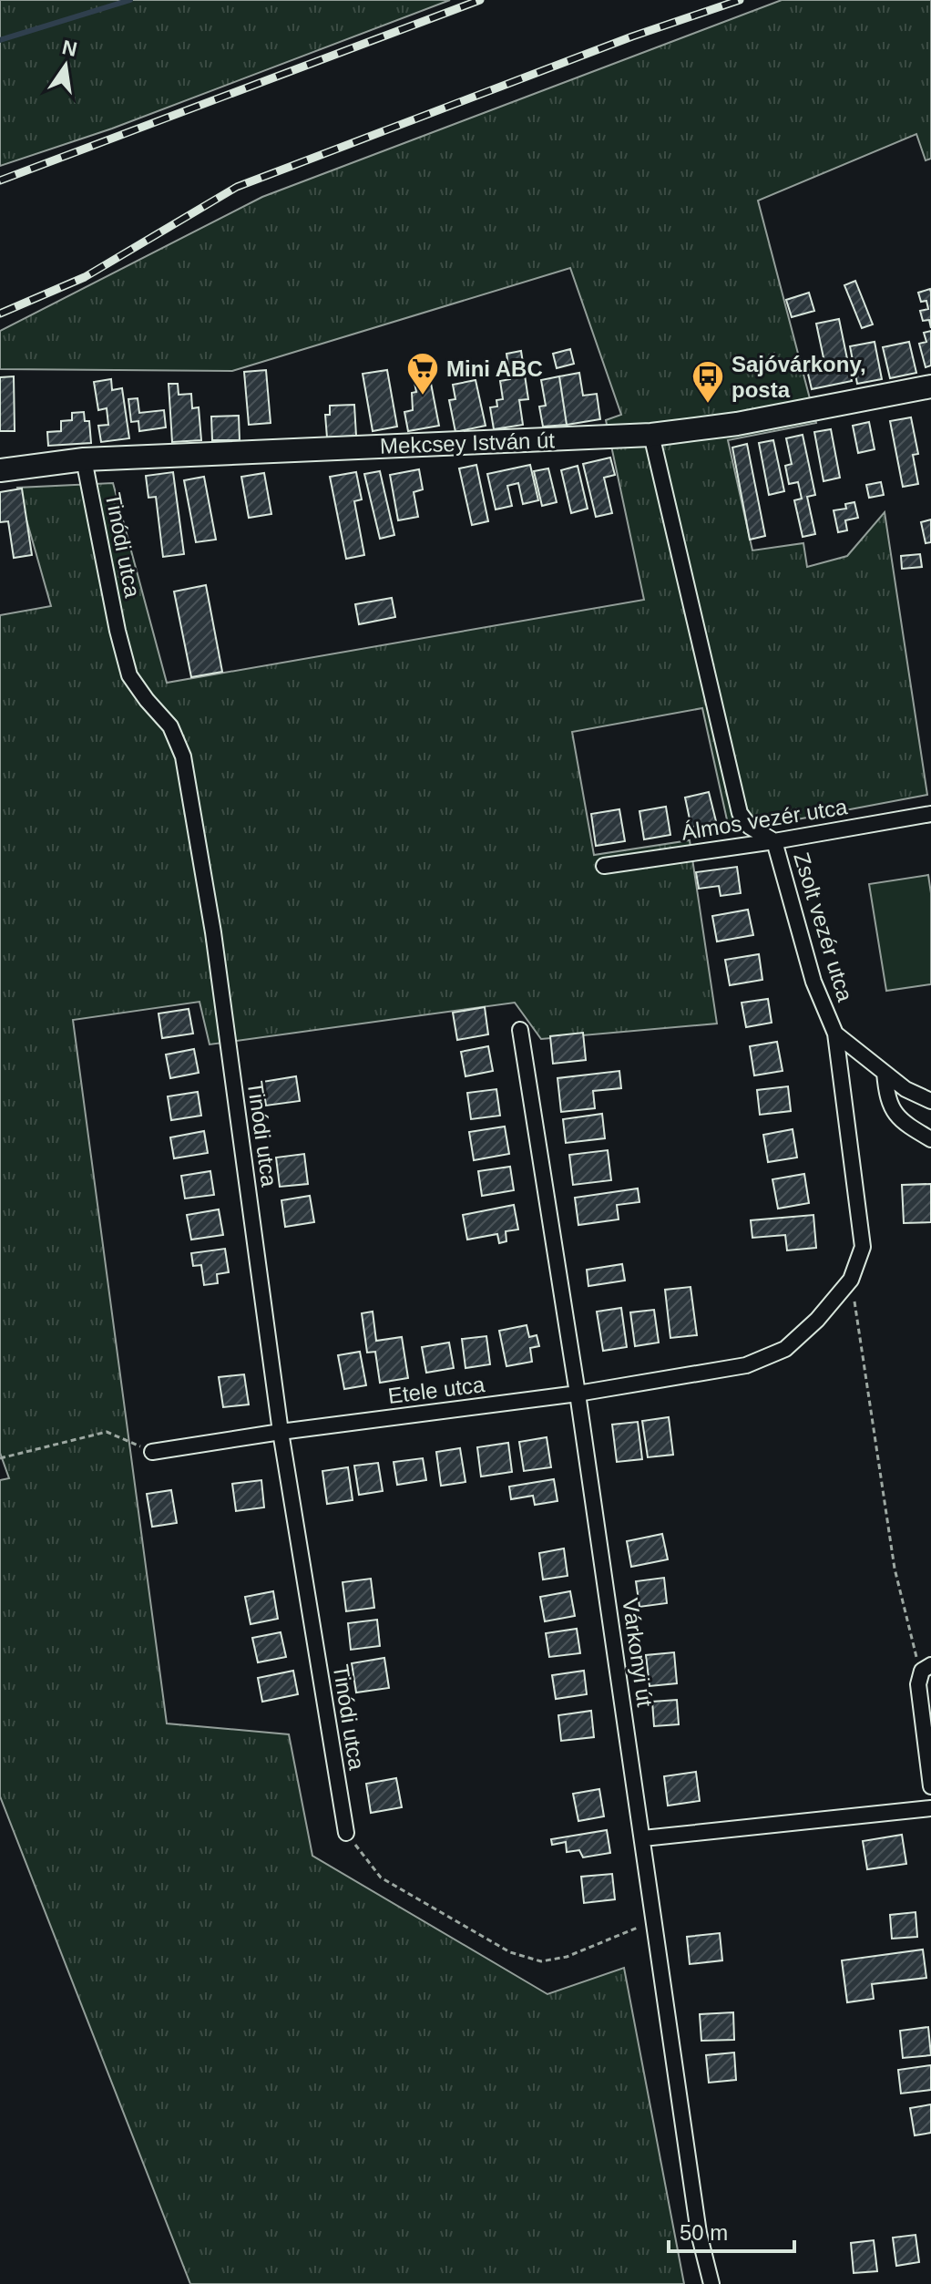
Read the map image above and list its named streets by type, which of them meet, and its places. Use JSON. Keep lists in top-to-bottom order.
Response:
{
  "streets": {
    "street": [
      "Mekcsey István út",
      "Tinódi utca",
      "Álmos vezér utca",
      "Zsolt vezér utca",
      "Etele utca",
      "Várkonyi út"
    ]
  },
  "crossings": [
    ["Mekcsey István út", "Tinódi utca"],
    ["Mekcsey István út", "Zsolt vezér utca"],
    ["Tinódi utca", "Etele utca"],
    ["Álmos vezér utca", "Zsolt vezér utca"],
    ["Zsolt vezér utca", "Etele utca"],
    ["Etele utca", "Várkonyi út"]
  ],
  "places": {
    "supermarket": ["Mini ABC"],
    "bus stop": ["Sajóvárkony, posta"]
  },
  "scale_bar": "50 m",
  "north": "top"
}
